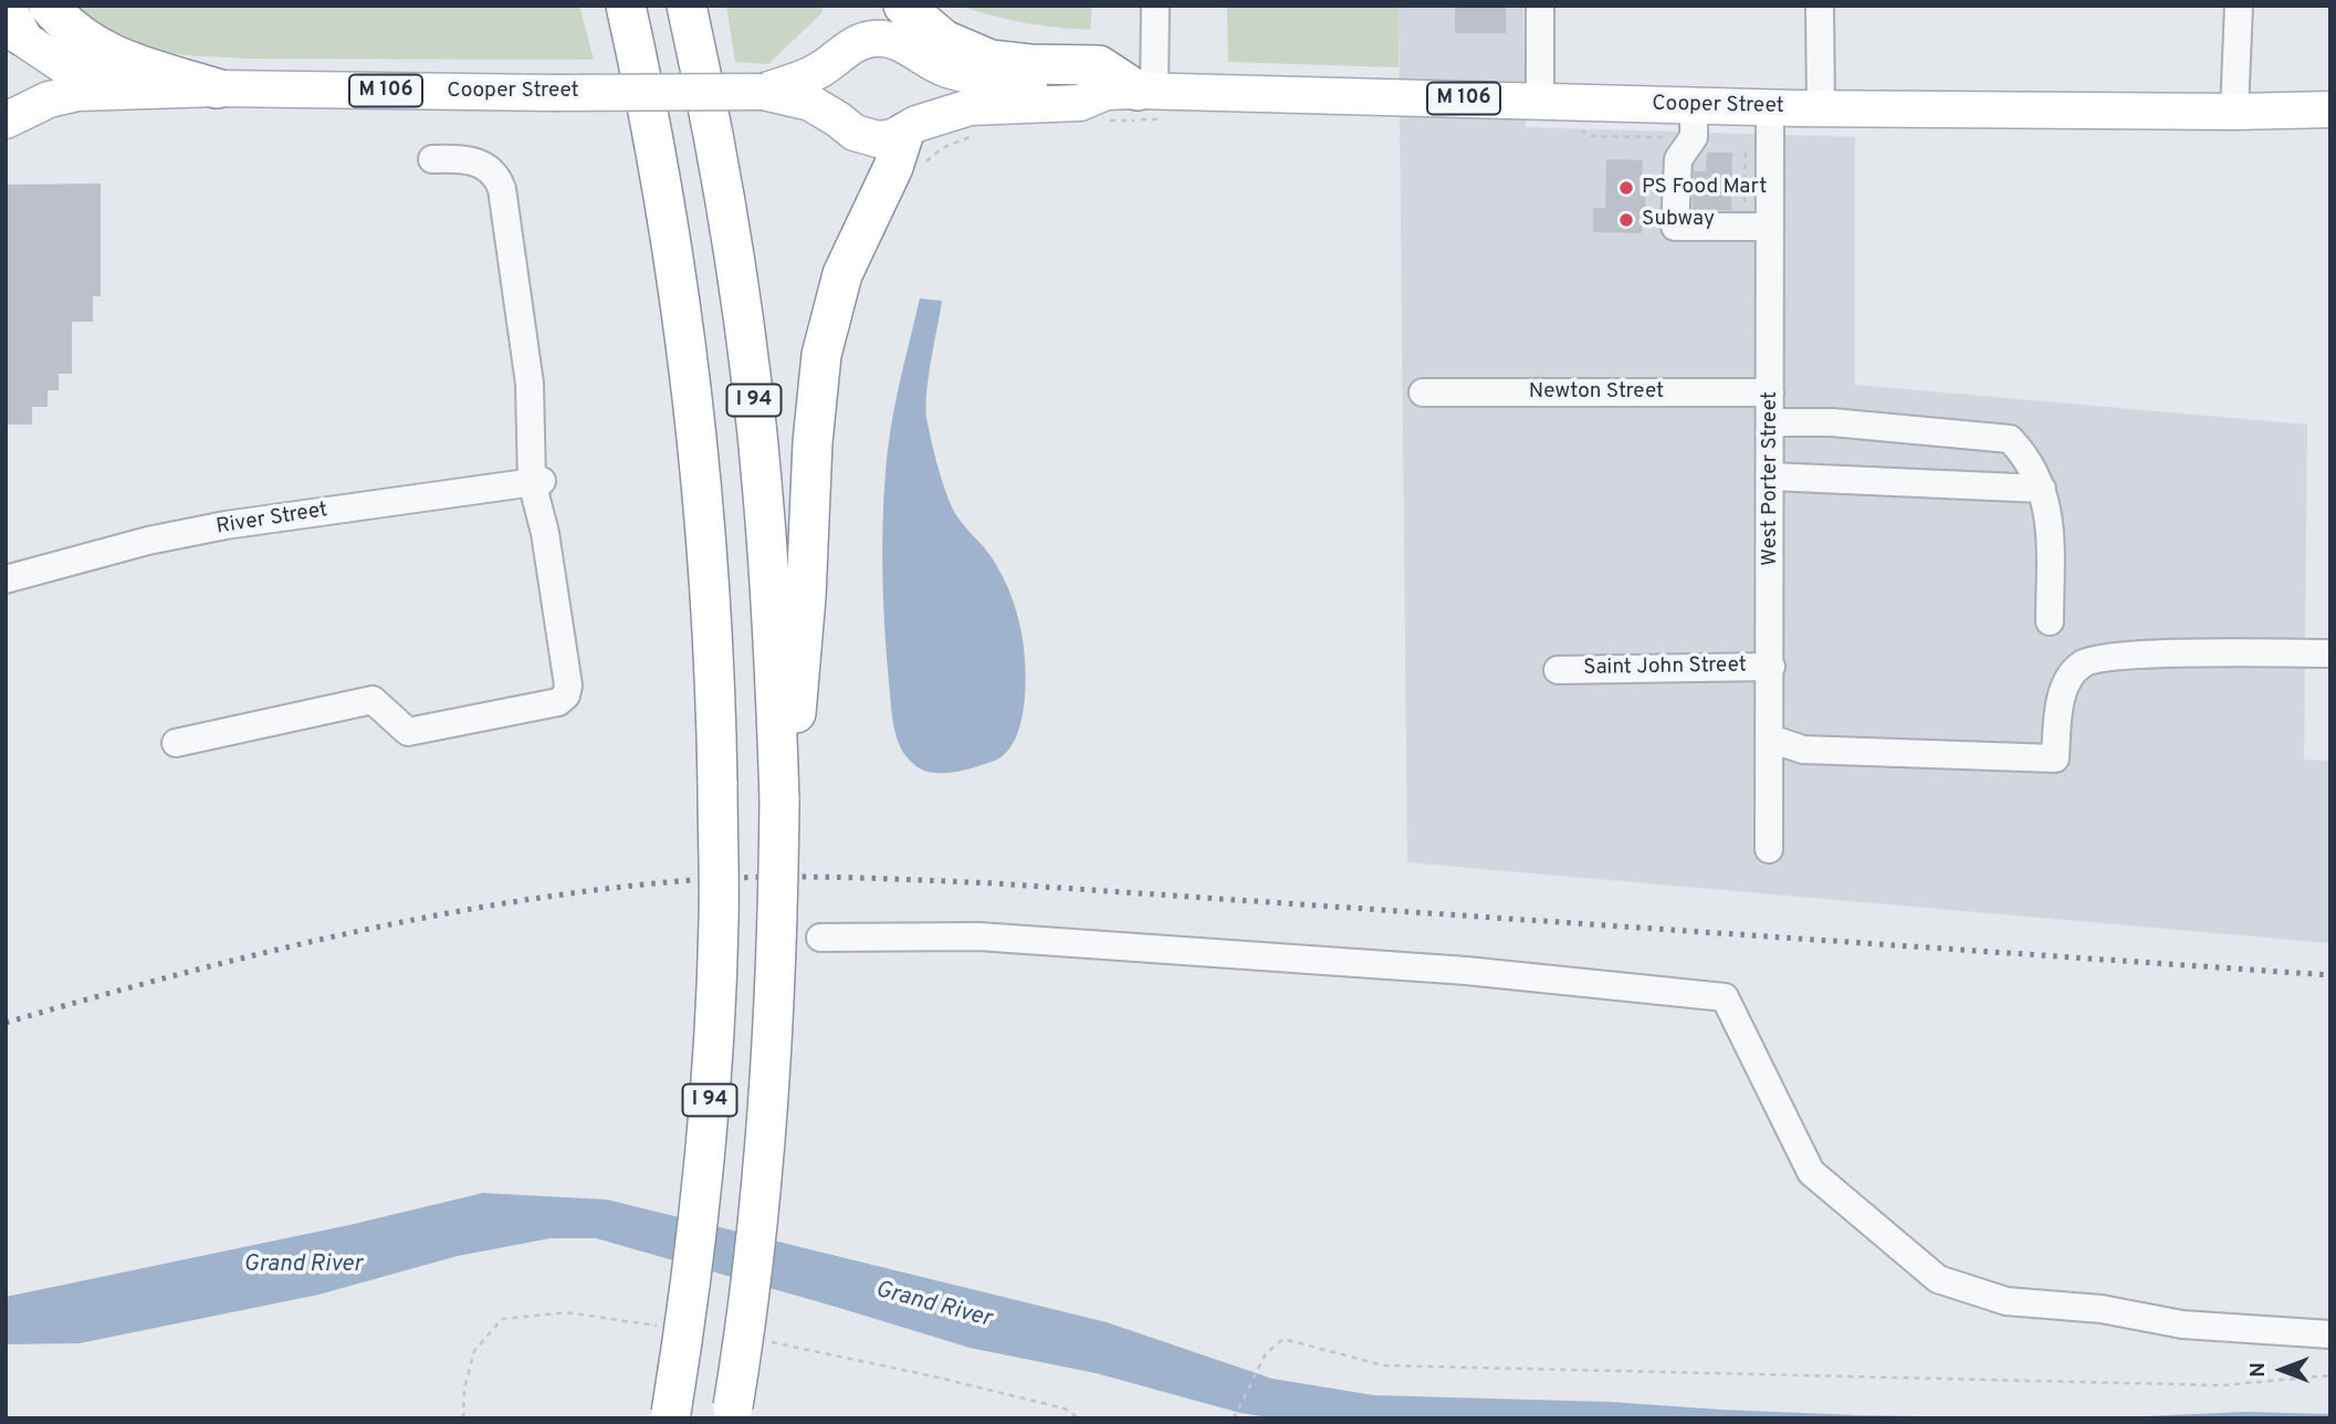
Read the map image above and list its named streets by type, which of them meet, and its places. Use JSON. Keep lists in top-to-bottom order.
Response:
{
  "streets": {
    "highway": ["I 94"],
    "main road": ["M 106", "Cooper Street"],
    "street": [
      "Newton Street",
      "West Porter Street",
      "River Street",
      "Saint John Street"
    ]
  },
  "crossings": [
    ["Cooper Street", "West Porter Street"],
    ["Newton Street", "West Porter Street"],
    ["West Porter Street", "Saint John Street"]
  ],
  "water": ["Grand River"],
  "places": ["PS Food Mart", "Subway"],
  "north": "left"
}
